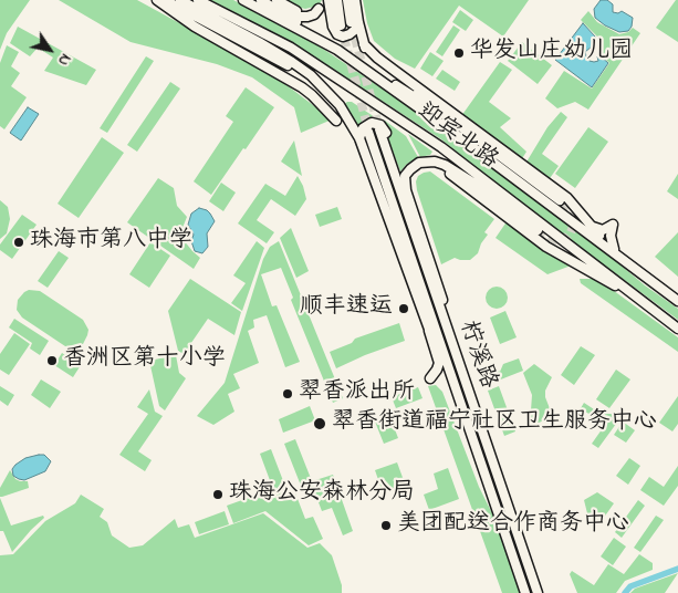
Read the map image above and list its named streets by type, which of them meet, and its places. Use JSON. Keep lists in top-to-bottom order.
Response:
{
  "streets": {
    "main road": ["迎宾北路", "柠溪路"]
  },
  "places": [
    "华发山庄幼儿园",
    "珠海市第八中学",
    "顺丰速运",
    "香洲区第十小学",
    "翠香派出所",
    "翠香街道福宁社区卫生服务中心",
    "珠海公安森林分局",
    "美团配送合作商务中心"
  ],
  "north": "bottom right"
}
